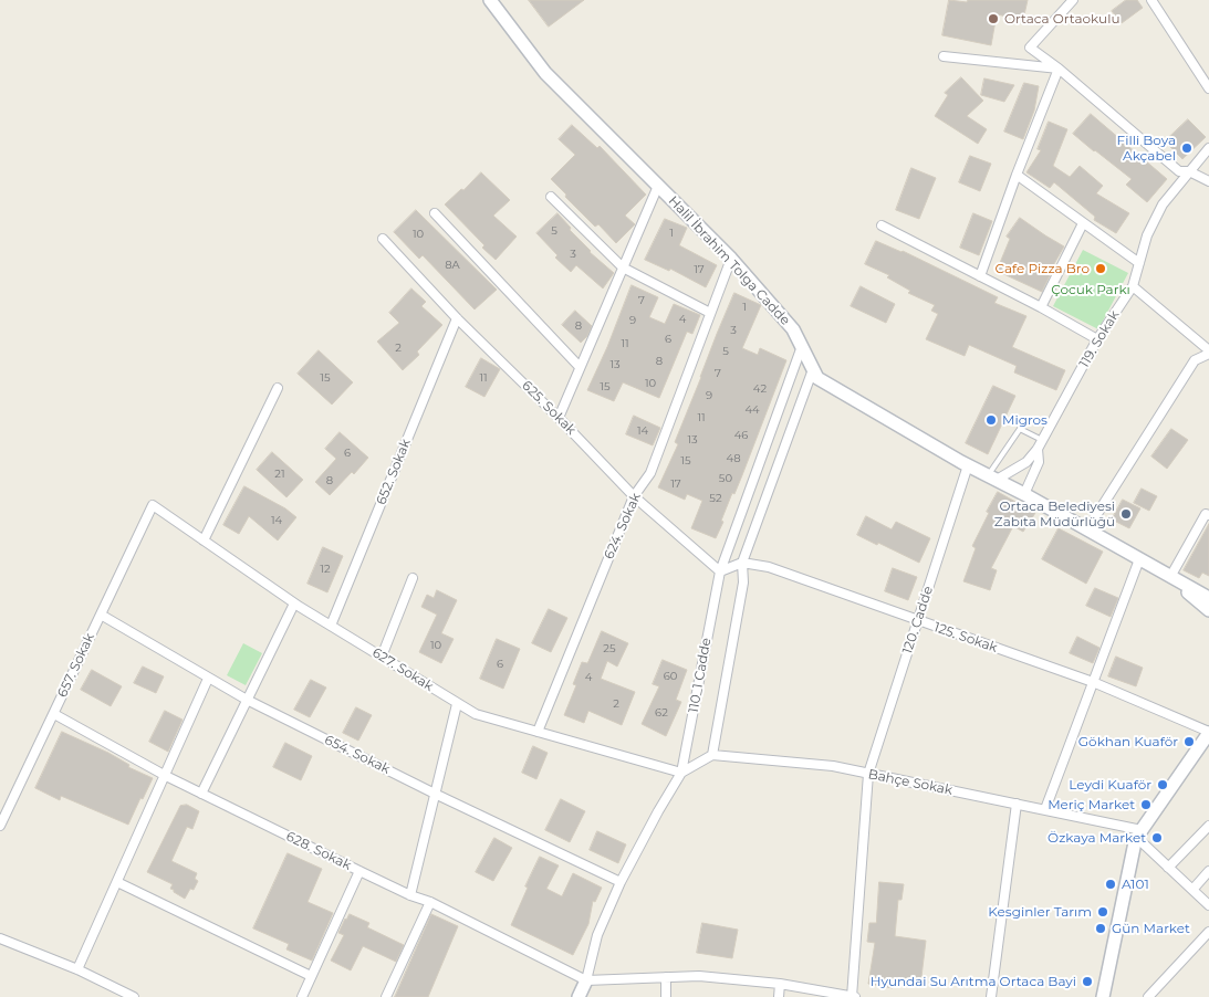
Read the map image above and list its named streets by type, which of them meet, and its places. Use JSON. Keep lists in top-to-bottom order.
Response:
{
  "streets": {
    "street": [
      "Halil İbrahim Tolga Cadde",
      "119. Sokak",
      "625. Sokak",
      "652. Sokak",
      "624. Sokak",
      "120. Cadde",
      "125. Sokak",
      "657. Sokak",
      "627. Sokak",
      "110_1 Cadde",
      "654. Sokak",
      "Bahçe Sokak",
      "628. Sokak"
    ]
  },
  "crossings": [
    ["Halil İbrahim Tolga Cadde", "624. Sokak"],
    ["Halil İbrahim Tolga Cadde", "120. Cadde"],
    ["Halil İbrahim Tolga Cadde", "110_1 Cadde"],
    ["625. Sokak", "652. Sokak"],
    ["625. Sokak", "624. Sokak"],
    ["625. Sokak", "110_1 Cadde"],
    ["652. Sokak", "627. Sokak"],
    ["624. Sokak", "627. Sokak"],
    ["120. Cadde", "125. Sokak"],
    ["120. Cadde", "Bahçe Sokak"],
    ["125. Sokak", "110_1 Cadde"],
    ["657. Sokak", "627. Sokak"],
    ["657. Sokak", "654. Sokak"],
    ["657. Sokak", "628. Sokak"],
    ["627. Sokak", "110_1 Cadde"],
    ["110_1 Cadde", "654. Sokak"],
    ["110_1 Cadde", "Bahçe Sokak"],
    ["110_1 Cadde", "628. Sokak"]
  ],
  "parks": ["Çocuk Parkı"],
  "places": [
    "Ortaca Ortaokulu",
    "Filli Boya Akçabel",
    "Cafe Pizza Bro",
    "Migros",
    "Ortaca Belediyesi Zabıta Müdürlüğü",
    "Gökhan Kuaför",
    "Leydi Kuaför",
    "Meriç Market",
    "Özkaya Market",
    "A101",
    "Kesginler Tarım",
    "Gün Market",
    "Hyundai Su Arıtma Ortaca Bayi"
  ],
  "house_numbers": [
    "5",
    "1",
    "10",
    "3",
    "8A",
    "17",
    "7",
    "1",
    "4",
    "9",
    "8",
    "3",
    "6",
    "11",
    "2",
    "5",
    "8",
    "13",
    "7",
    "15",
    "11",
    "10",
    "15",
    "42",
    "9",
    "44",
    "11",
    "14",
    "46",
    "13",
    "6",
    "48",
    "15",
    "21",
    "50",
    "8",
    "17",
    "52",
    "14",
    "12",
    "10",
    "25",
    "6",
    "60",
    "4",
    "2",
    "62"
  ]
}
